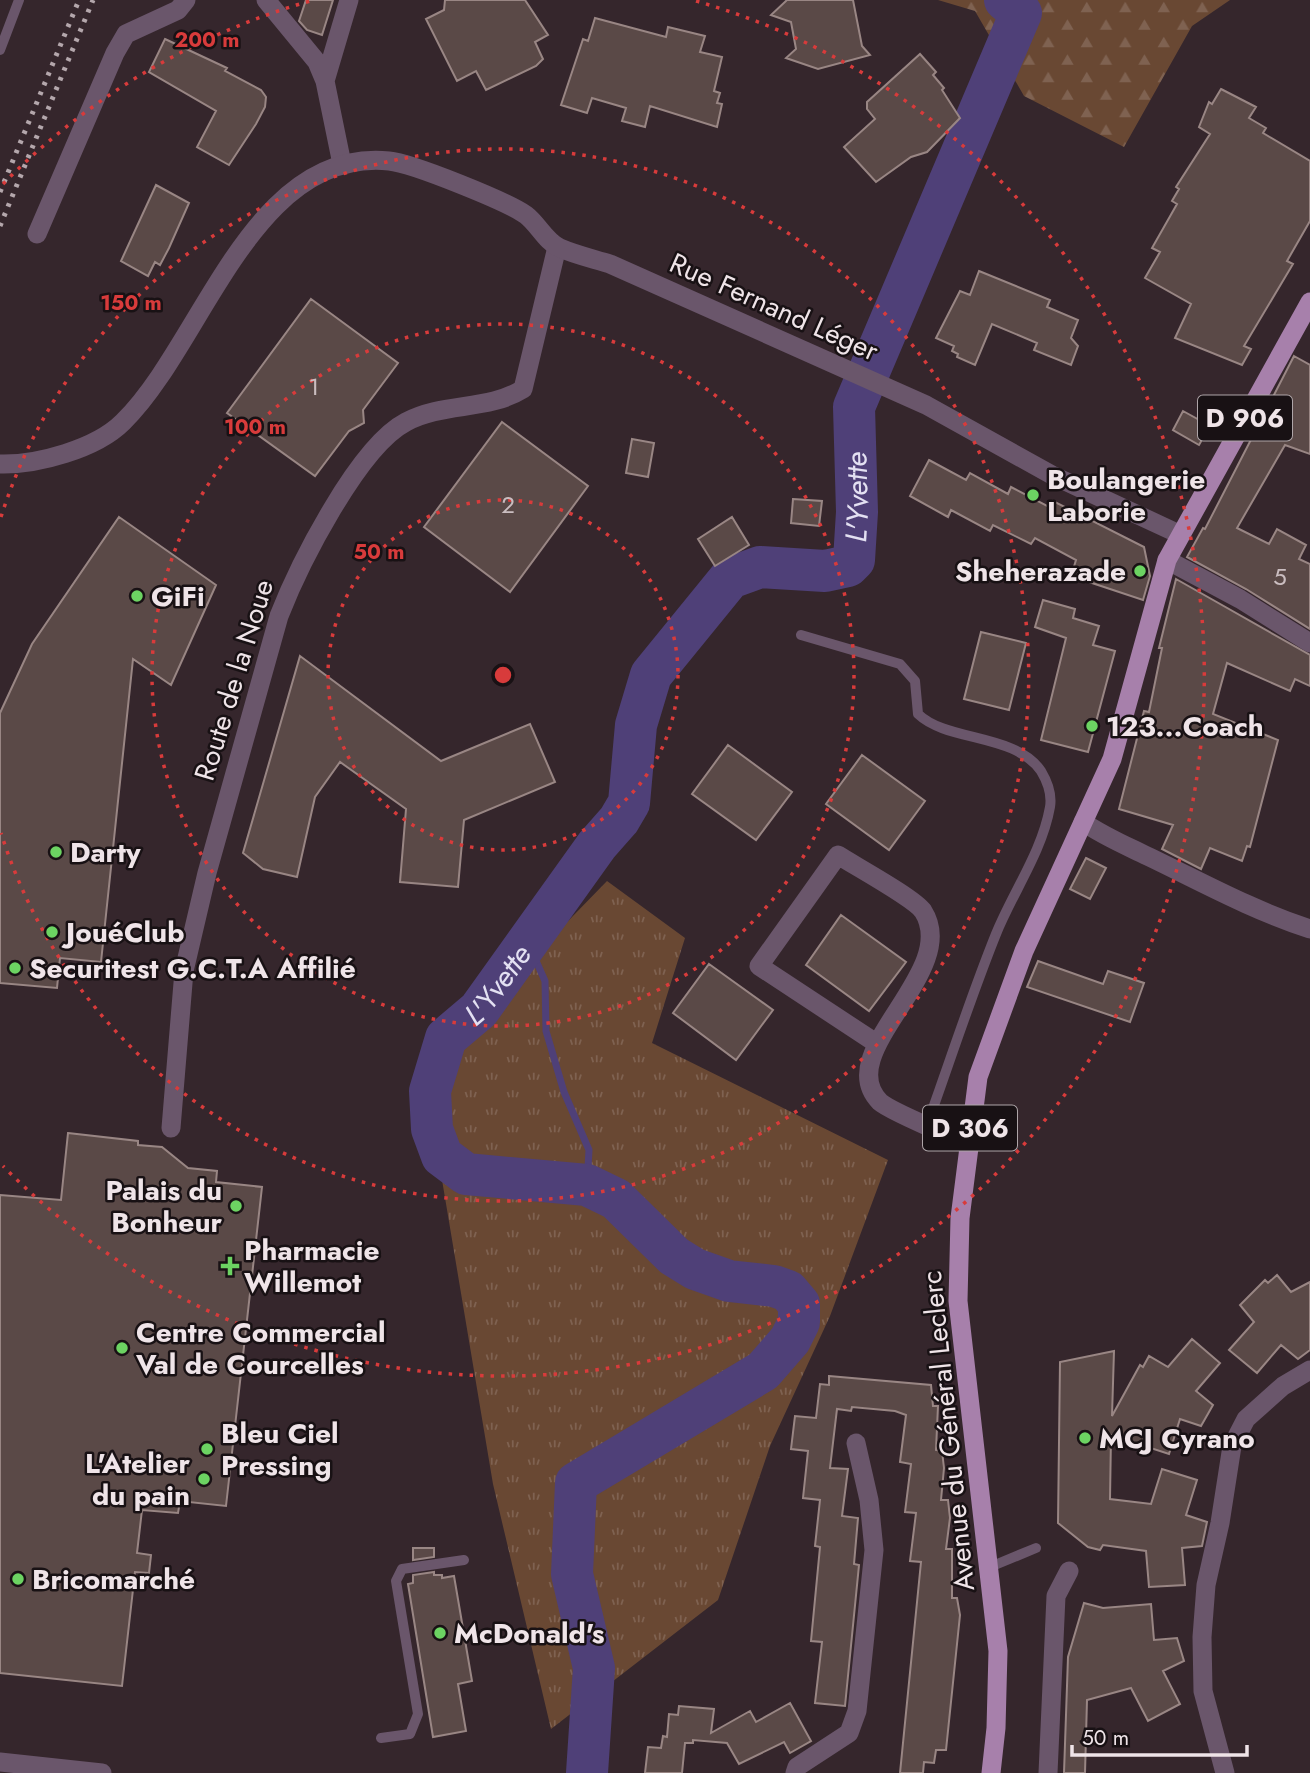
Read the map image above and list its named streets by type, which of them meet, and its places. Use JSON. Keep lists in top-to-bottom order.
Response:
{
  "streets": {
    "main road": ["D 906", "D 306", "Avenue du Général Leclerc"],
    "street": ["Rue Fernand Léger", "Route de la Noue"]
  },
  "crossings": [
    ["Rue Fernand Léger", "D 906"],
    ["Rue Fernand Léger", "Route de la Noue"],
    ["Rue Fernand Léger", "Avenue du Général Leclerc"],
    ["D 906", "Avenue du Général Leclerc"]
  ],
  "water": ["L'Yvette"],
  "places": {
    "other": [
      "Boulangerie Laborie",
      "Sheherazade",
      "GiFi",
      "123...Coach",
      "Darty",
      "JouéClub",
      "Securitest G.C.T.A Affilié",
      "Palais du Bonheur",
      "Centre Commercial Val de Courcelles",
      "MCJ Cyrano",
      "Bleu Ciel Pressing",
      "L'Atelier du pain",
      "Bricomarché",
      "McDonald's"
    ],
    "health": ["Pharmacie Willemot"]
  },
  "house_numbers": ["1", "2", "5"],
  "scale_bar": "50 m",
  "rings": [
    "200 m",
    "150 m",
    "100 m",
    "50 m"
  ]
}
